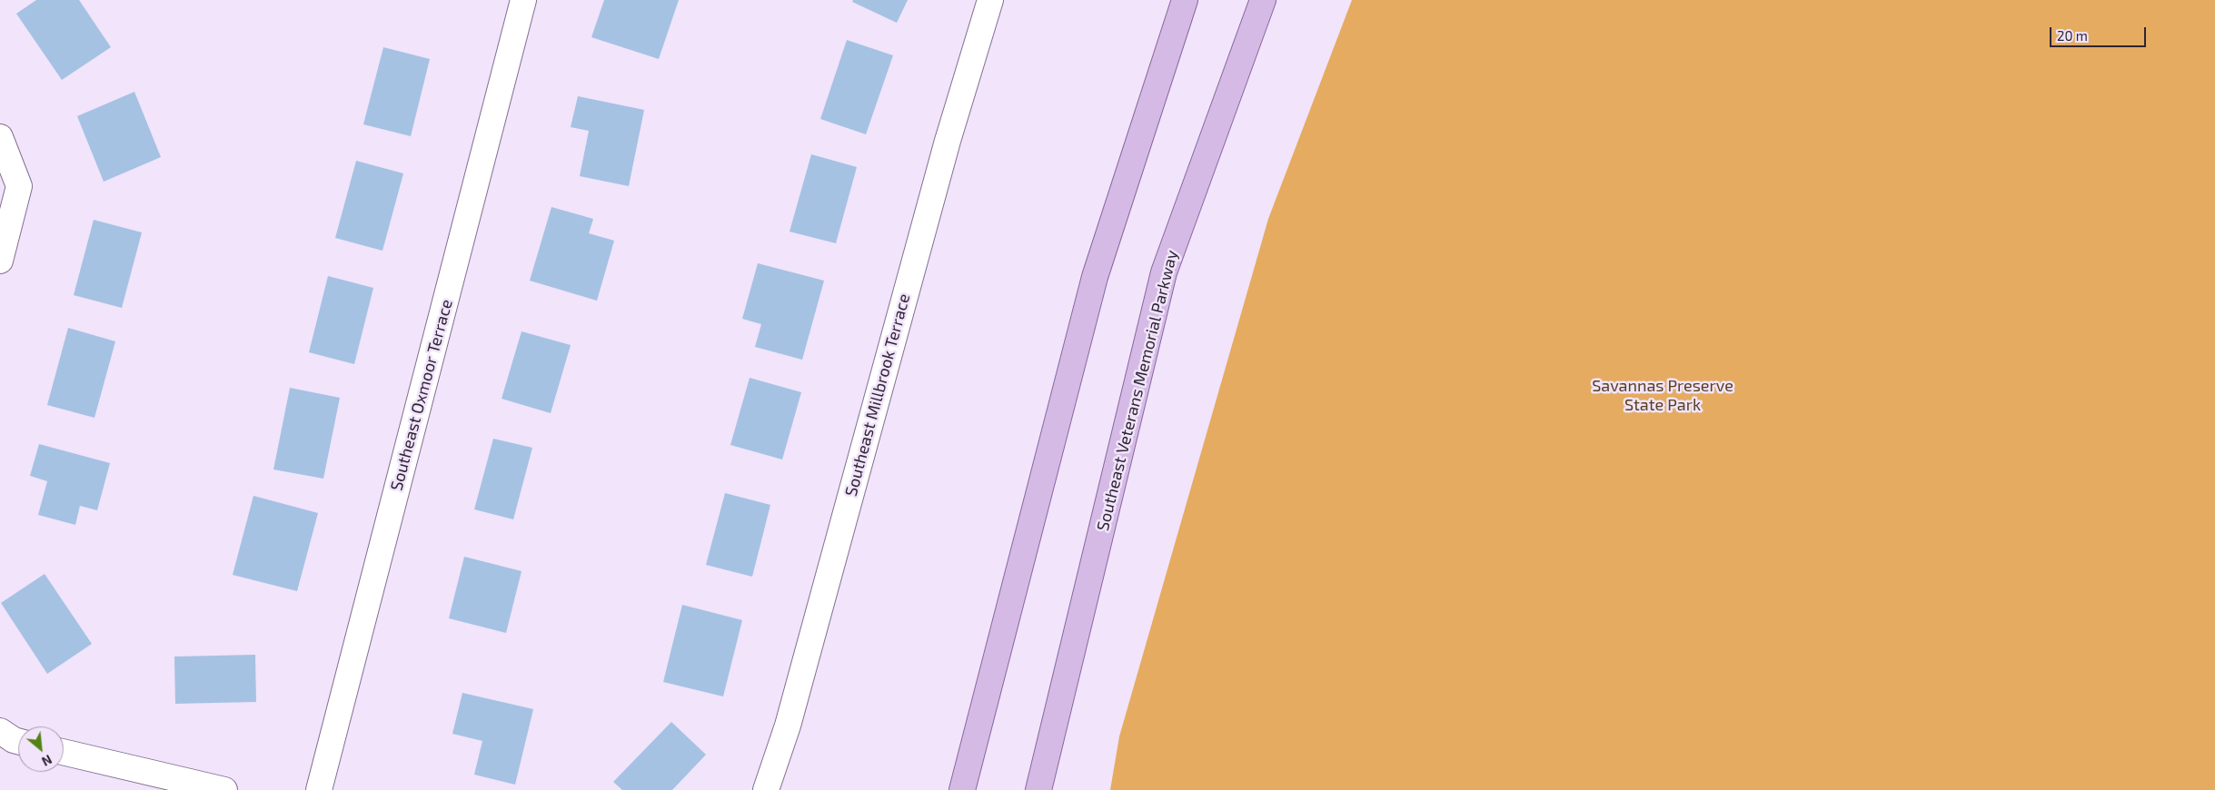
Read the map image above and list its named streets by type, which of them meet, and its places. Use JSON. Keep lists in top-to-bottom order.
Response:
{
  "streets": {
    "main road": ["Southeast Veterans Memorial Parkway"],
    "street": ["Southeast Oxmoor Terrace", "Southeast Millbrook Terrace"]
  },
  "parks": ["Savannas Preserve State Park"],
  "scale_bar": "20 m",
  "north": "bottom right"
}
